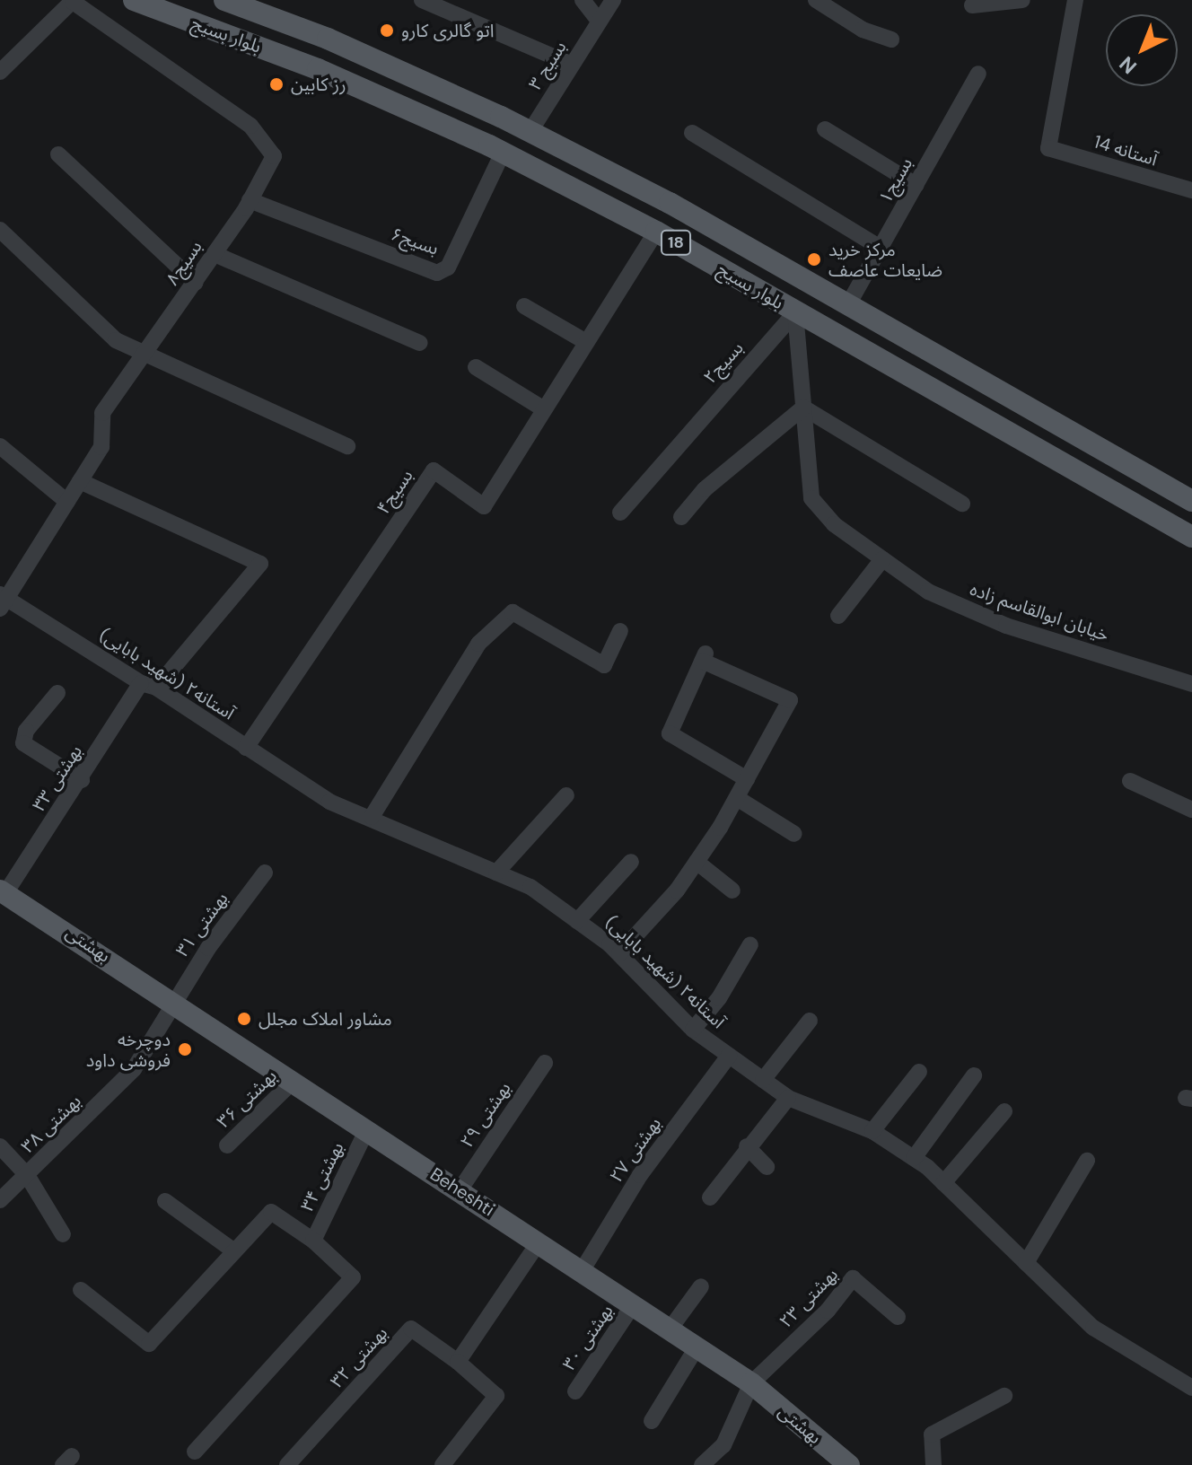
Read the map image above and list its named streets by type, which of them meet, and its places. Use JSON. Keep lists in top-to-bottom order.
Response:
{
  "streets": {
    "main road": [
      "بلوار بسیج",
      "18",
      "بهشتی",
      "Beheshti"
    ],
    "street": [
      "بسیج ۳",
      "آستانه 14",
      "بسیج۱",
      "بسیج۶",
      "بسیج۸",
      "بسیج۲",
      "بسیج۴",
      "خیابان ابوالقاسم زاده",
      "آستانه۲ (شهید بابایی)",
      "بهشتی ۳۳",
      "بهشتی ۳۱",
      "بهشتی ۳۶",
      "بهشتی ۲۹",
      "بهشتی ۳۸",
      "بهشتی ۲۷",
      "بهشتی ۳۴",
      "بهشتی ۲۳",
      "بهشتی ۳۰",
      "بهشتی ۳۲"
    ]
  },
  "crossings": [
    ["بلوار بسیج", "بسیج ۳"],
    ["بلوار بسیج", "بسیج۱"],
    ["بلوار بسیج", "بسیج۶"],
    ["بلوار بسیج", "بسیج۲"],
    ["بلوار بسیج", "بسیج۴"],
    ["بسیج۶", "بسیج۸"],
    ["بسیج۸", "آستانه۲ (شهید بابایی)"],
    ["بسیج۸", "بهشتی ۳۳"],
    ["بسیج۴", "آستانه۲ (شهید بابایی)"],
    ["آستانه۲ (شهید بابایی)", "بهشتی ۳۳"],
    ["آستانه۲ (شهید بابایی)", "بهشتی ۲۷"],
    ["بهشتی ۳۳", "بهشتی"],
    ["بهشتی ۳۱", "بهشتی"],
    ["بهشتی ۳۱", "بهشتی ۳۸"],
    ["بهشتی ۳۱", "Beheshti"],
    ["بهشتی", "بهشتی ۳۸"],
    ["بهشتی", "Beheshti"],
    ["بهشتی", "بهشتی ۲۳"],
    ["بهشتی ۳۶", "Beheshti"],
    ["بهشتی ۲۹", "Beheshti"],
    ["بهشتی ۳۸", "Beheshti"],
    ["بهشتی ۲۷", "Beheshti"],
    ["بهشتی ۳۴", "Beheshti"],
    ["Beheshti", "بهشتی ۲۳"],
    ["Beheshti", "بهشتی ۳۰"]
  ],
  "places": [
    "اتو گالری کارو",
    "رز کابین",
    "مرکز خرید ضایعات عاصف",
    "مشاور املاک مجلل",
    "دوچرخه فروشی داود"
  ],
  "north": "bottom left"
}
